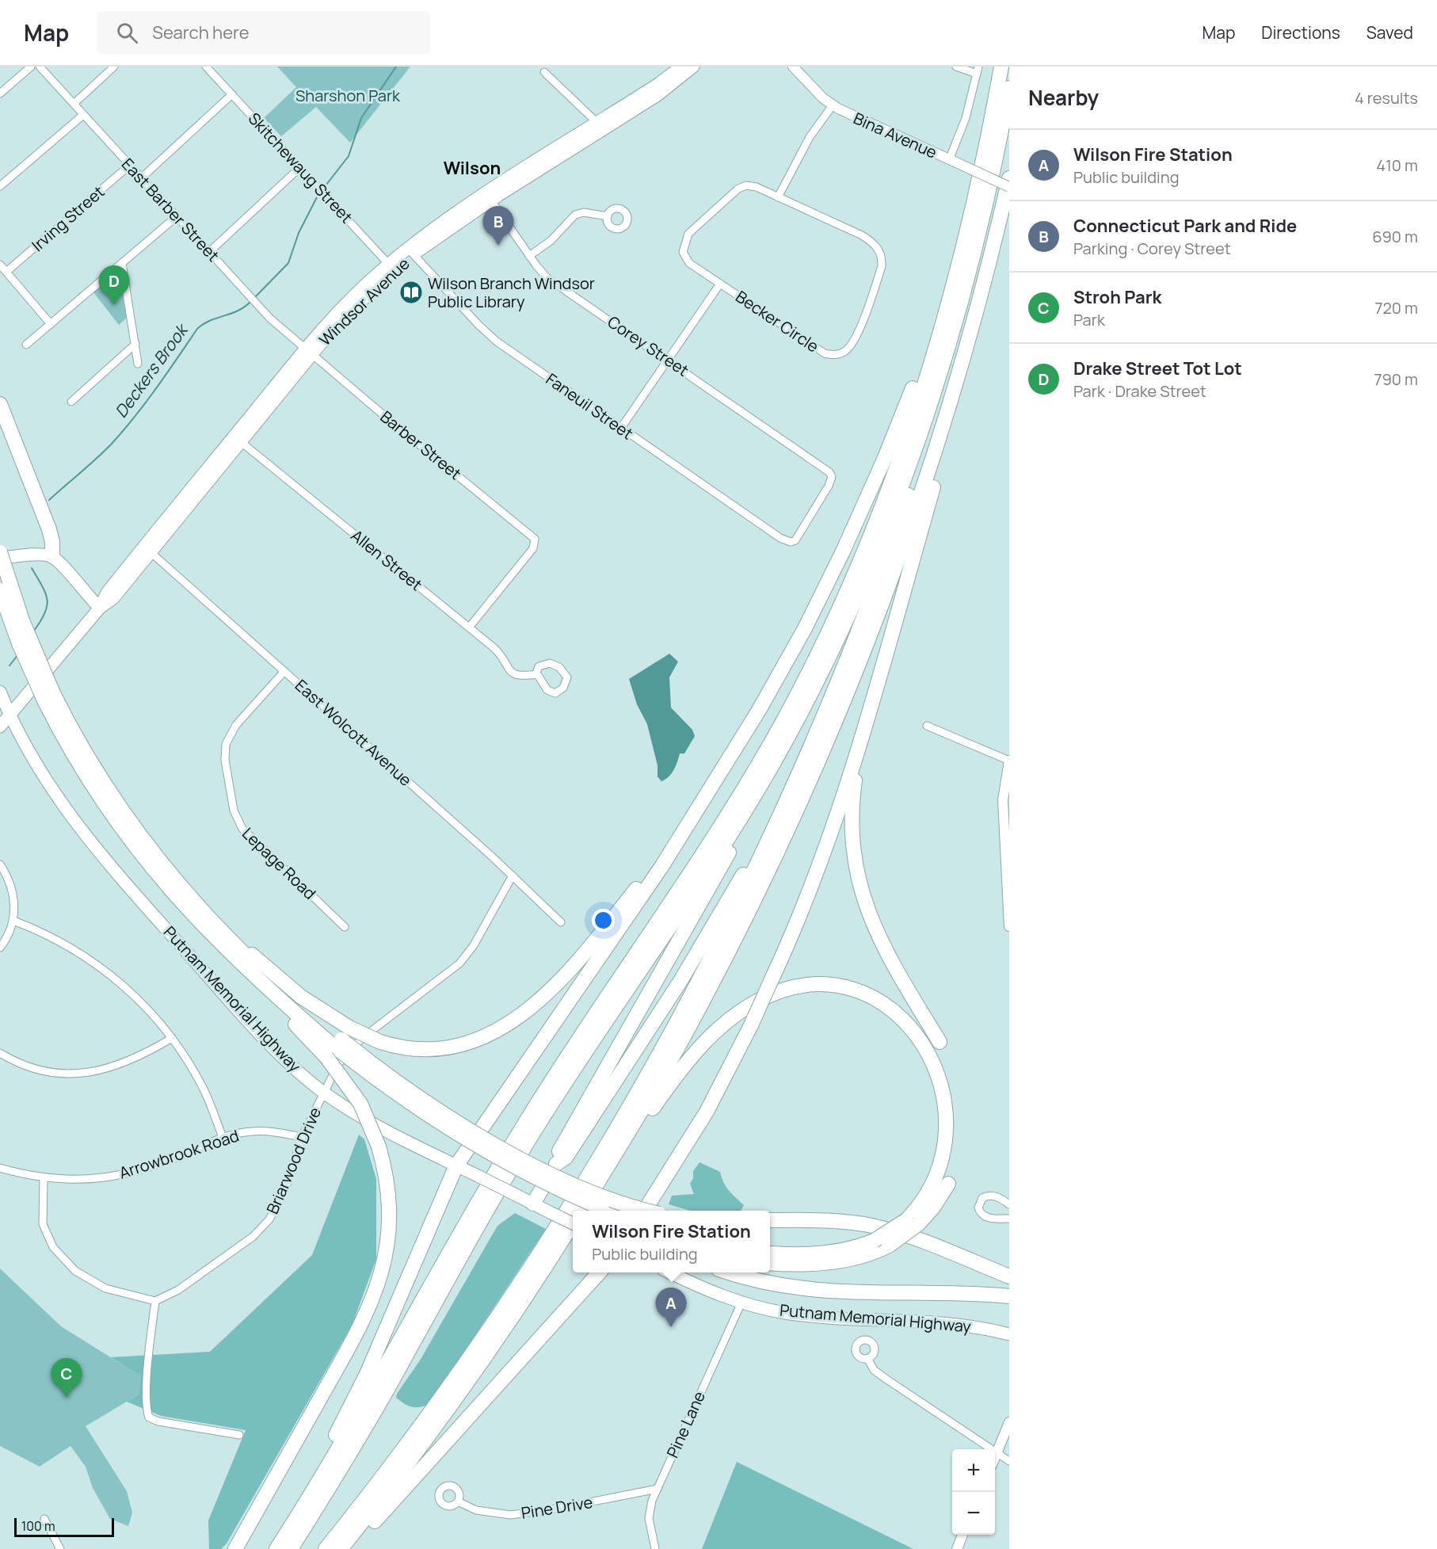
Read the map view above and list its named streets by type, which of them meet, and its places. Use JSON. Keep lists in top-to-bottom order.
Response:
{
  "streets": {
    "main road": ["Windsor Avenue", "Putnam Memorial Highway"],
    "street": [
      "Bina Avenue",
      "Skitchewaug Street",
      "East Barber Street",
      "Irving Street",
      "Becker Circle",
      "Corey Street",
      "Faneuil Street",
      "Barber Street",
      "Allen Street",
      "East Wolcott Avenue",
      "Lepage Road",
      "Arrowbrook Road",
      "Briarwood Drive",
      "Pine Lane",
      "Pine Drive"
    ]
  },
  "crossings": [
    ["Skitchewaug Street", "Windsor Avenue"],
    ["East Barber Street", "Irving Street"],
    ["East Barber Street", "Windsor Avenue"],
    ["East Barber Street", "Barber Street"],
    ["Windsor Avenue", "Corey Street"],
    ["Windsor Avenue", "Faneuil Street"],
    ["Windsor Avenue", "Barber Street"],
    ["Windsor Avenue", "Allen Street"],
    ["Windsor Avenue", "East Wolcott Avenue"],
    ["Windsor Avenue", "Putnam Memorial Highway"],
    ["Corey Street", "Faneuil Street"],
    ["Barber Street", "Allen Street"],
    ["East Wolcott Avenue", "Lepage Road"],
    ["East Wolcott Avenue", "Briarwood Drive"],
    ["Putnam Memorial Highway", "Briarwood Drive"],
    ["Putnam Memorial Highway", "Pine Lane"],
    ["Arrowbrook Road", "Briarwood Drive"],
    ["Pine Lane", "Pine Drive"]
  ],
  "districts": ["Wilson"],
  "water": ["Deckers Brook"],
  "parks": ["Sharshon Park"],
  "places": {
    "library": ["Wilson Branch Windsor Public Library"]
  },
  "scale_bar": "100 m",
  "page": {
    "header": "Map",
    "search": "Search here",
    "nav": ["Map", "Directions", "Saved"],
    "heading": ["Nearby", "4 results"],
    "list": [
      {
        "mark": "A",
        "name": "Wilson Fire Station",
        "note": "Public building",
        "value": "410 m"
      },
      {
        "mark": "B",
        "name": "Connecticut Park and Ride",
        "note": "Parking · Corey Street",
        "value": "690 m"
      },
      {
        "mark": "C",
        "name": "Stroh Park",
        "note": "Park",
        "value": "720 m"
      },
      {
        "mark": "D",
        "name": "Drake Street Tot Lot",
        "note": "Park · Drake Street",
        "value": "790 m"
      }
    ],
    "pins": [
      "B",
      "D",
      "A",
      "C"
    ],
    "popup": ["Wilson Fire Station", "Public building"],
    "map_buttons": ["+", "−"],
    "scale": "100 m"
  }
}
